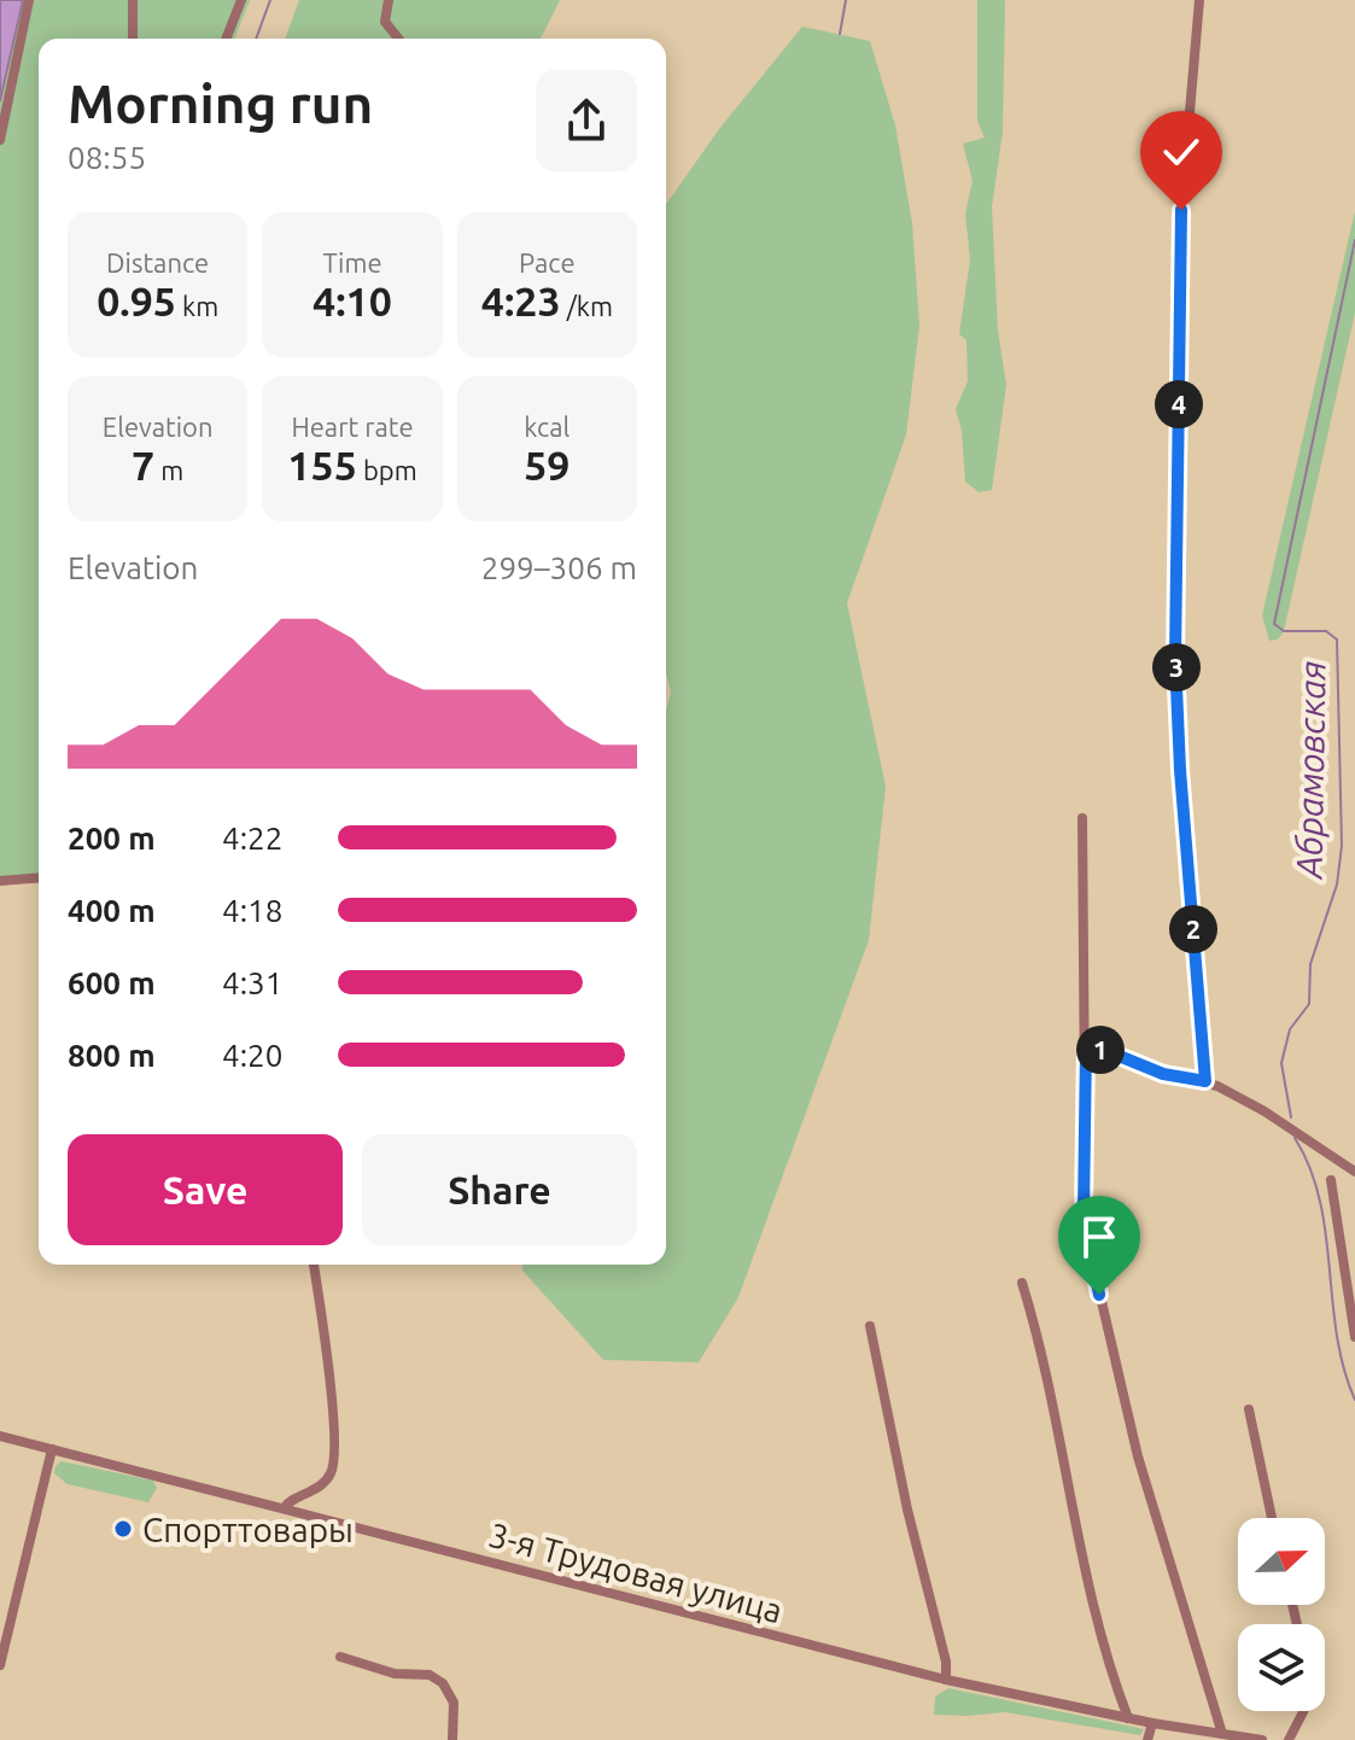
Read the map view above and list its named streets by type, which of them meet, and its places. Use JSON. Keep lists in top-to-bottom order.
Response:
{
  "streets": {
    "street": ["3-я Трудовая улица"]
  },
  "water": ["Абрамовская"],
  "places": ["Спорттовары"],
  "north": "right",
  "page": {
    "heading": ["Morning run", "08:55"],
    "stats": [
      ["Distance", "0.95 km"],
      ["Time", "4:10"],
      ["Pace", "4:23 /km"],
      ["Elevation", "7 m"],
      ["Heart rate", "155 bpm"],
      ["kcal", "59"]
    ],
    "pins": [
      "4",
      "3",
      "2",
      "1"
    ],
    "chart": ["Elevation", "299–306 m"],
    "list": [
      {
        "name": "200 m",
        "note": "4:22"
      },
      {
        "name": "400 m",
        "note": "4:18"
      },
      {
        "name": "600 m",
        "note": "4:31"
      },
      {
        "name": "800 m",
        "note": "4:20"
      }
    ],
    "buttons": ["Save", "Share"]
  }
}
